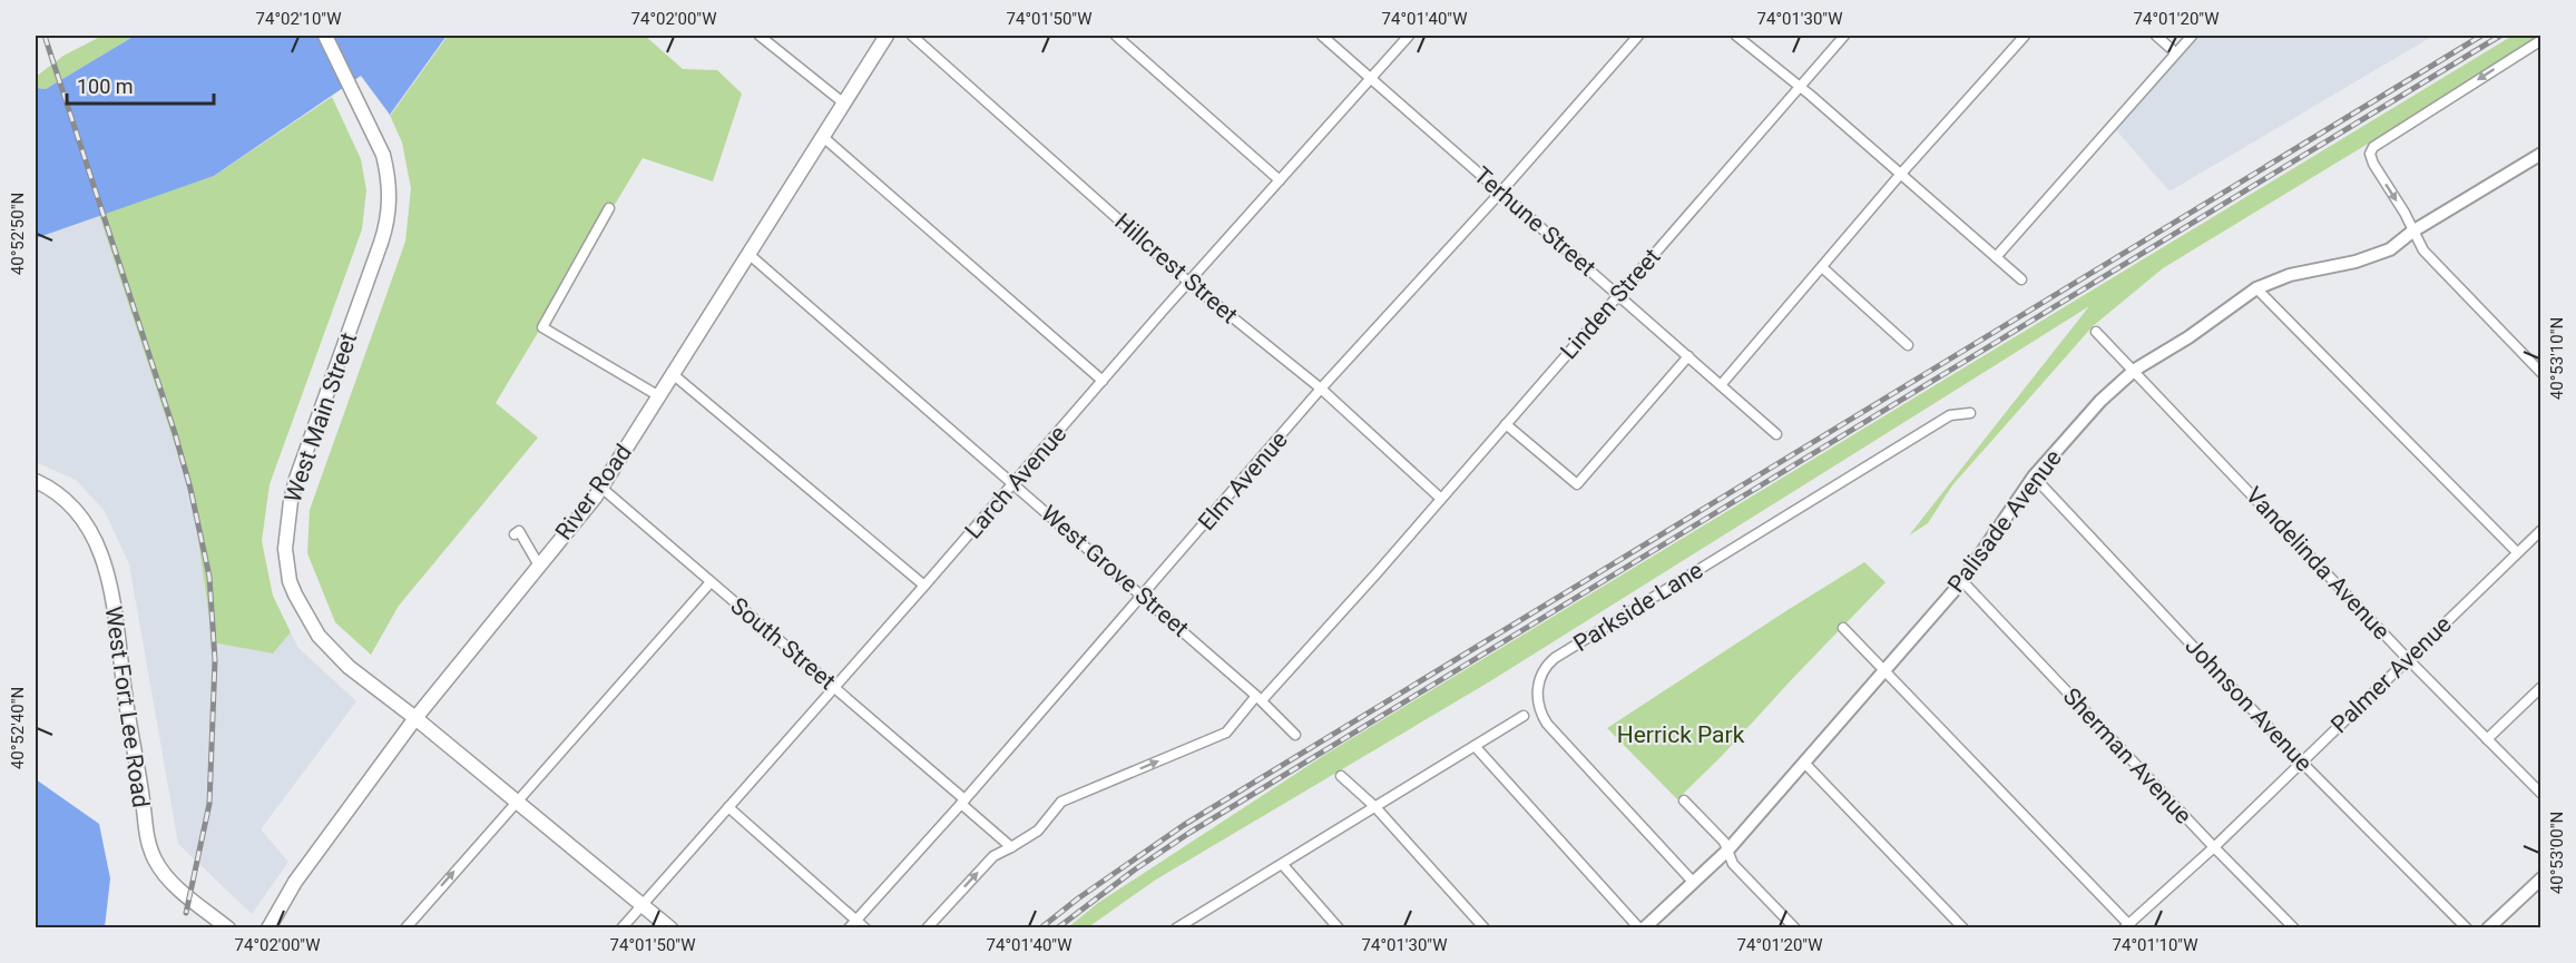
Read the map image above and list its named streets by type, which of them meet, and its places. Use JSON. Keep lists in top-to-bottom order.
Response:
{
  "streets": {
    "main road": ["West Main Street", "River Road", "West Fort Lee Road"],
    "street": [
      "Terhune Street",
      "Hillcrest Street",
      "Linden Street",
      "Elm Avenue",
      "Larch Avenue",
      "Palisade Avenue",
      "Vandelinda Avenue",
      "West Grove Street",
      "Parkside Lane",
      "South Street",
      "Palmer Avenue",
      "Johnson Avenue",
      "Sherman Avenue"
    ]
  },
  "crossings": [
    ["Terhune Street", "Linden Street"],
    ["Terhune Street", "Elm Avenue"],
    ["Terhune Street", "Larch Avenue"],
    ["Hillcrest Street", "Linden Street"],
    ["Hillcrest Street", "Elm Avenue"],
    ["Hillcrest Street", "Larch Avenue"],
    ["Linden Street", "West Grove Street"],
    ["Linden Street", "South Street"],
    ["West Main Street", "Larch Avenue"],
    ["West Main Street", "River Road"],
    ["Elm Avenue", "West Grove Street"],
    ["Elm Avenue", "South Street"],
    ["Larch Avenue", "West Grove Street"],
    ["Larch Avenue", "South Street"],
    ["River Road", "West Grove Street"],
    ["River Road", "South Street"],
    ["Palisade Avenue", "Vandelinda Avenue"],
    ["Palisade Avenue", "Parkside Lane"],
    ["Palisade Avenue", "Johnson Avenue"],
    ["Palisade Avenue", "Sherman Avenue"],
    ["Vandelinda Avenue", "Palmer Avenue"],
    ["Palmer Avenue", "Johnson Avenue"],
    ["Palmer Avenue", "Sherman Avenue"]
  ],
  "parks": ["Herrick Park"],
  "scale_bar": "100 m",
  "coordinates": [
    "74°02'10\"W",
    "74°02'00\"W",
    "74°01'50\"W",
    "74°01'40\"W",
    "74°01'30\"W",
    "74°01'20\"W",
    "40°52'50\"N",
    "40°53'10\"N",
    "40°52'40\"N",
    "40°53'00\"N",
    "74°01'10\"W"
  ]
}
